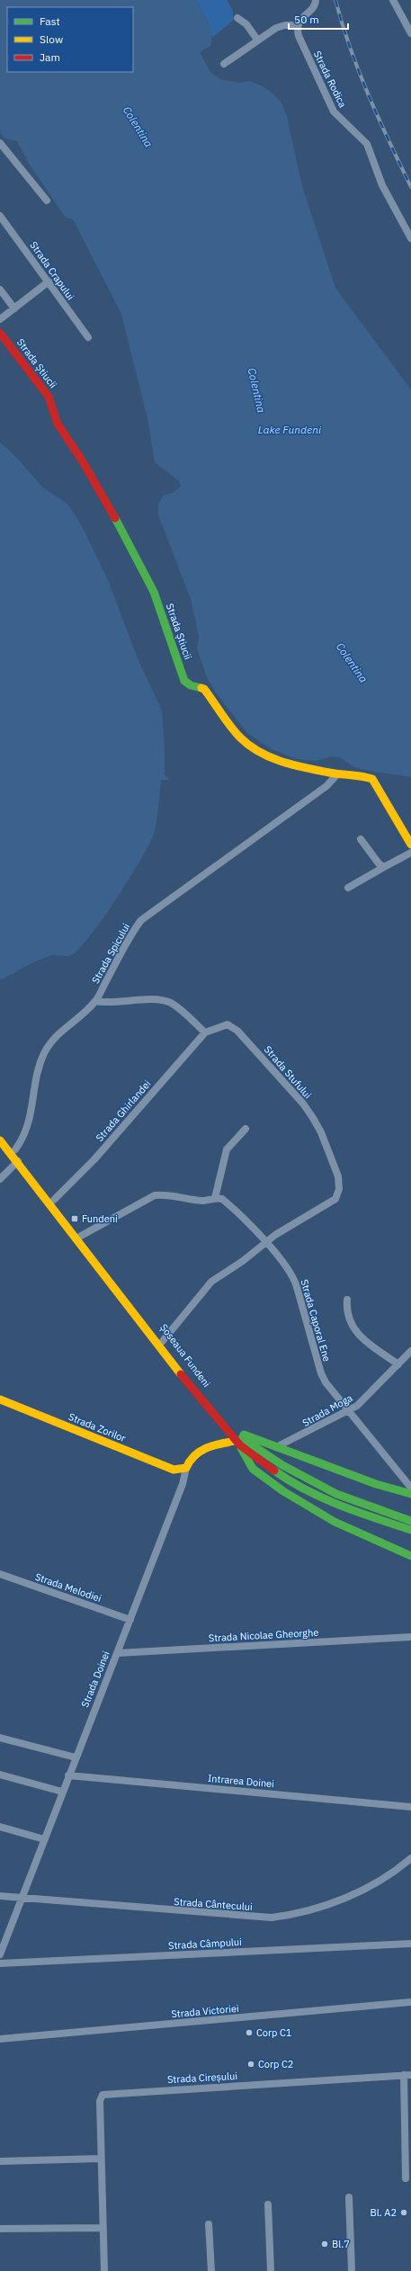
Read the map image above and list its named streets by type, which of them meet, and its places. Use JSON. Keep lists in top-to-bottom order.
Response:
{
  "streets": {
    "street": [
      "Strada Rodica",
      "Strada Crapului",
      "Strada Știucii",
      "Strada Spicului",
      "Strada Stufului",
      "Strada Ghirlandei",
      "Strada Caporal Ene",
      "Șoseaua Fundeni",
      "Strada Moga",
      "Strada Zorilor",
      "Strada Melodiei",
      "Strada Nicolae Gheorghe",
      "Strada Doinei",
      "Intrarea Doinei",
      "Strada Cântecului",
      "Strada Câmpului",
      "Strada Victoriei",
      "Strada Cireșului"
    ]
  },
  "crossings": [
    ["Strada Știucii", "Strada Spicului"],
    ["Strada Spicului", "Șoseaua Fundeni"],
    ["Strada Stufului", "Strada Ghirlandei"],
    ["Strada Stufului", "Strada Caporal Ene"],
    ["Strada Ghirlandei", "Șoseaua Fundeni"],
    ["Strada Caporal Ene", "Strada Moga"],
    ["Șoseaua Fundeni", "Strada Doinei"],
    ["Strada Zorilor", "Strada Doinei"],
    ["Strada Melodiei", "Strada Doinei"],
    ["Strada Nicolae Gheorghe", "Strada Doinei"],
    ["Strada Doinei", "Intrarea Doinei"],
    ["Strada Doinei", "Strada Cântecului"]
  ],
  "water": ["Colentina", "Lake Fundeni"],
  "places": {
    "transit": ["Fundeni"],
    "other": [
      "Corp C1",
      "Corp C2",
      "Bl. A2",
      "Bl.7"
    ]
  },
  "legend": ["Fast", "Slow", "Jam"],
  "scale_bar": "50 m"
}
